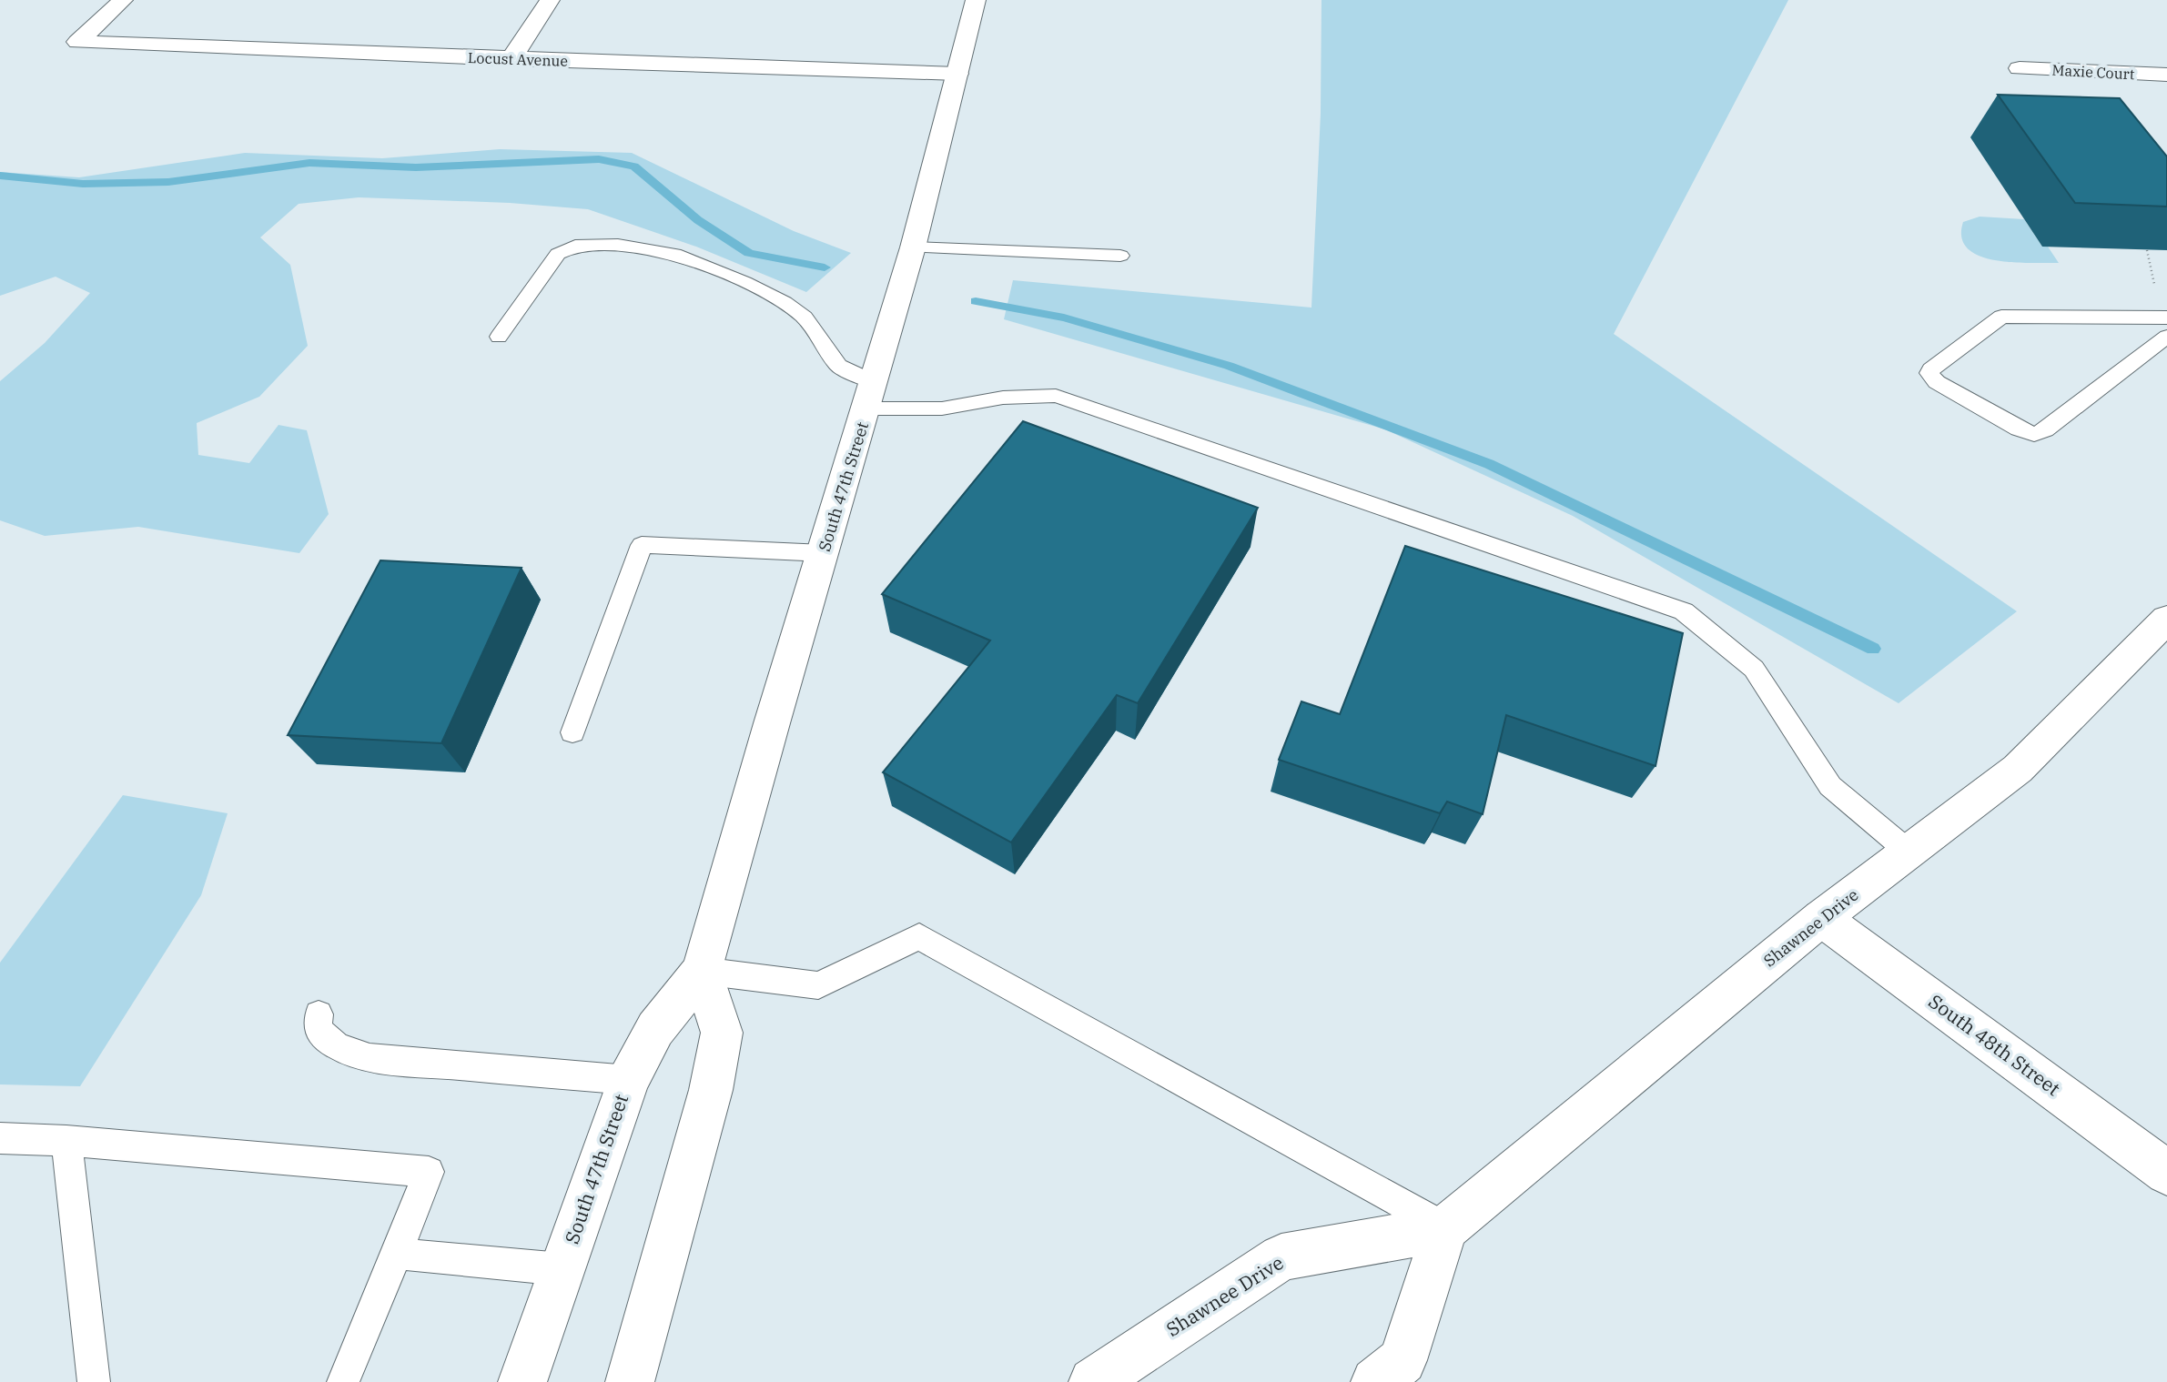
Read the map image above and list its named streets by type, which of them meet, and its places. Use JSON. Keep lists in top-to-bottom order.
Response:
{
  "streets": {
    "main road": [
      "Locust Avenue",
      "Maxie Court",
      "South 47th Street",
      "Shawnee Drive",
      "South 48th Street"
    ]
  },
  "crossings": [
    ["Locust Avenue", "South 47th Street"],
    ["Shawnee Drive", "South 48th Street"]
  ]
}
